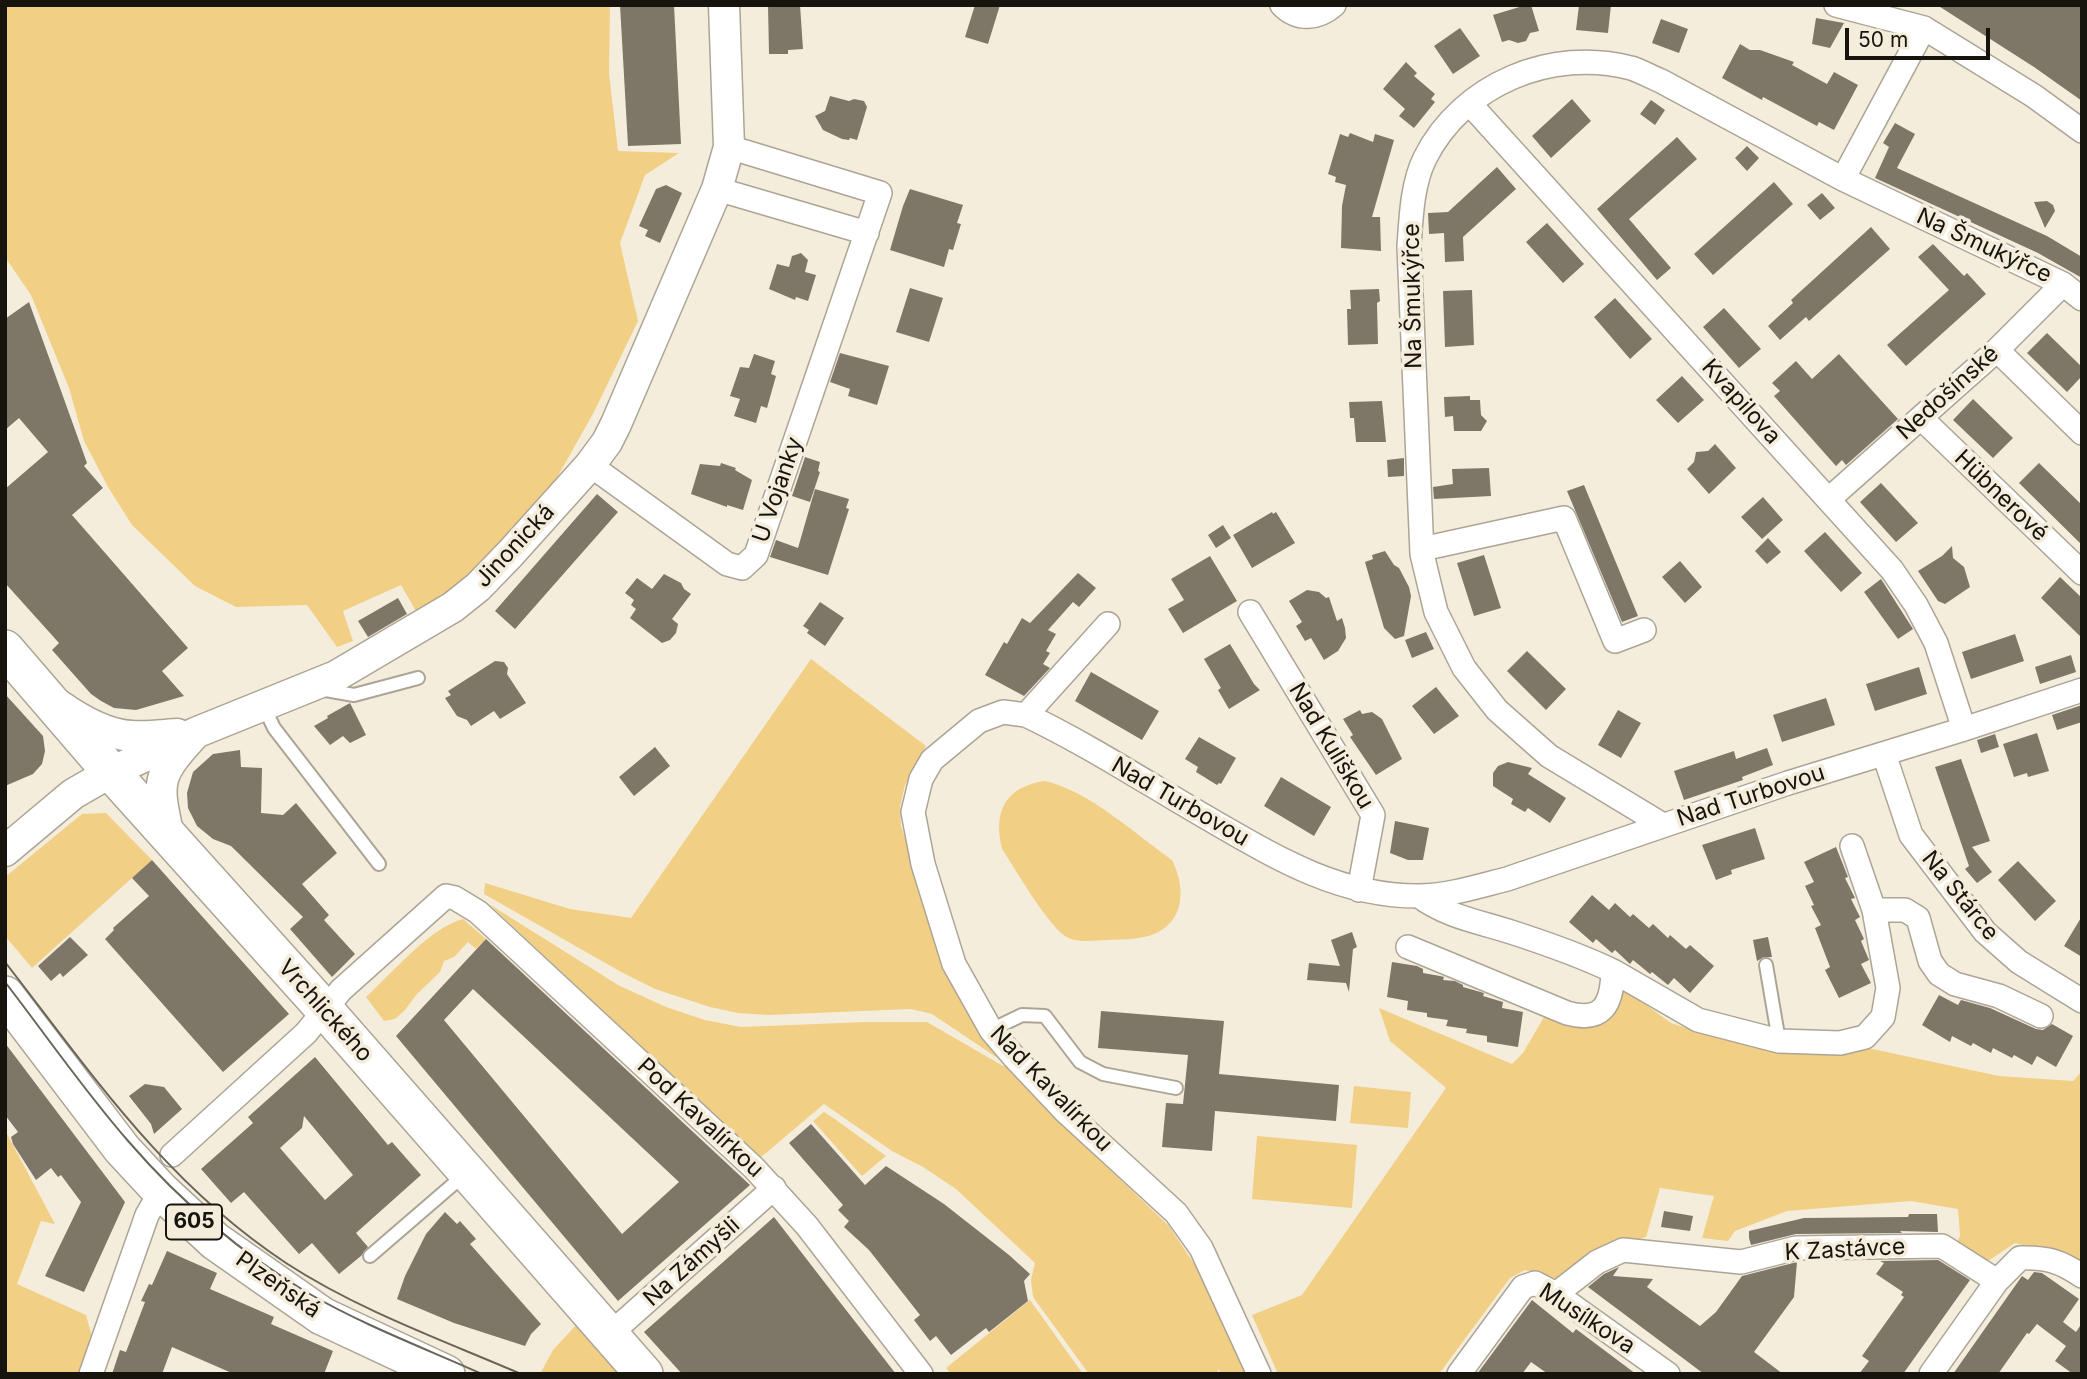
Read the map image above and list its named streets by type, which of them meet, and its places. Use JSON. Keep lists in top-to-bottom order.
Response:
{
  "streets": {
    "main road": ["Vrchlického", "605", "Plzeňská"],
    "street": [
      "Na Šmukýřce",
      "Nedošínské",
      "Kvapilova",
      "U Vojanky",
      "Hübnerové",
      "Jinonická",
      "Nad Kuliškou",
      "Nad Turbovou",
      "Na Stárce",
      "Nad Kavalírkou",
      "Pod Kavalírkou",
      "K Zastávce",
      "Na Zámyšli",
      "Musílkova"
    ]
  },
  "crossings": [
    ["Na Šmukýřce", "Nedošínské"],
    ["Na Šmukýřce", "Kvapilova"],
    ["Na Šmukýřce", "Nad Turbovou"],
    ["Nedošínské", "Kvapilova"],
    ["Nedošínské", "Hübnerové"],
    ["Kvapilova", "Nad Turbovou"],
    ["U Vojanky", "Jinonická"],
    ["Jinonická", "Vrchlického"],
    ["Nad Kuliškou", "Nad Turbovou"],
    ["Nad Turbovou", "Na Stárce"],
    ["Nad Turbovou", "Nad Kavalírkou"],
    ["Vrchlického", "Pod Kavalírkou"],
    ["Vrchlického", "Na Zámyšli"],
    ["Pod Kavalírkou", "Na Zámyšli"],
    ["K Zastávce", "Musílkova"]
  ],
  "scale_bar": "50 m"
}
